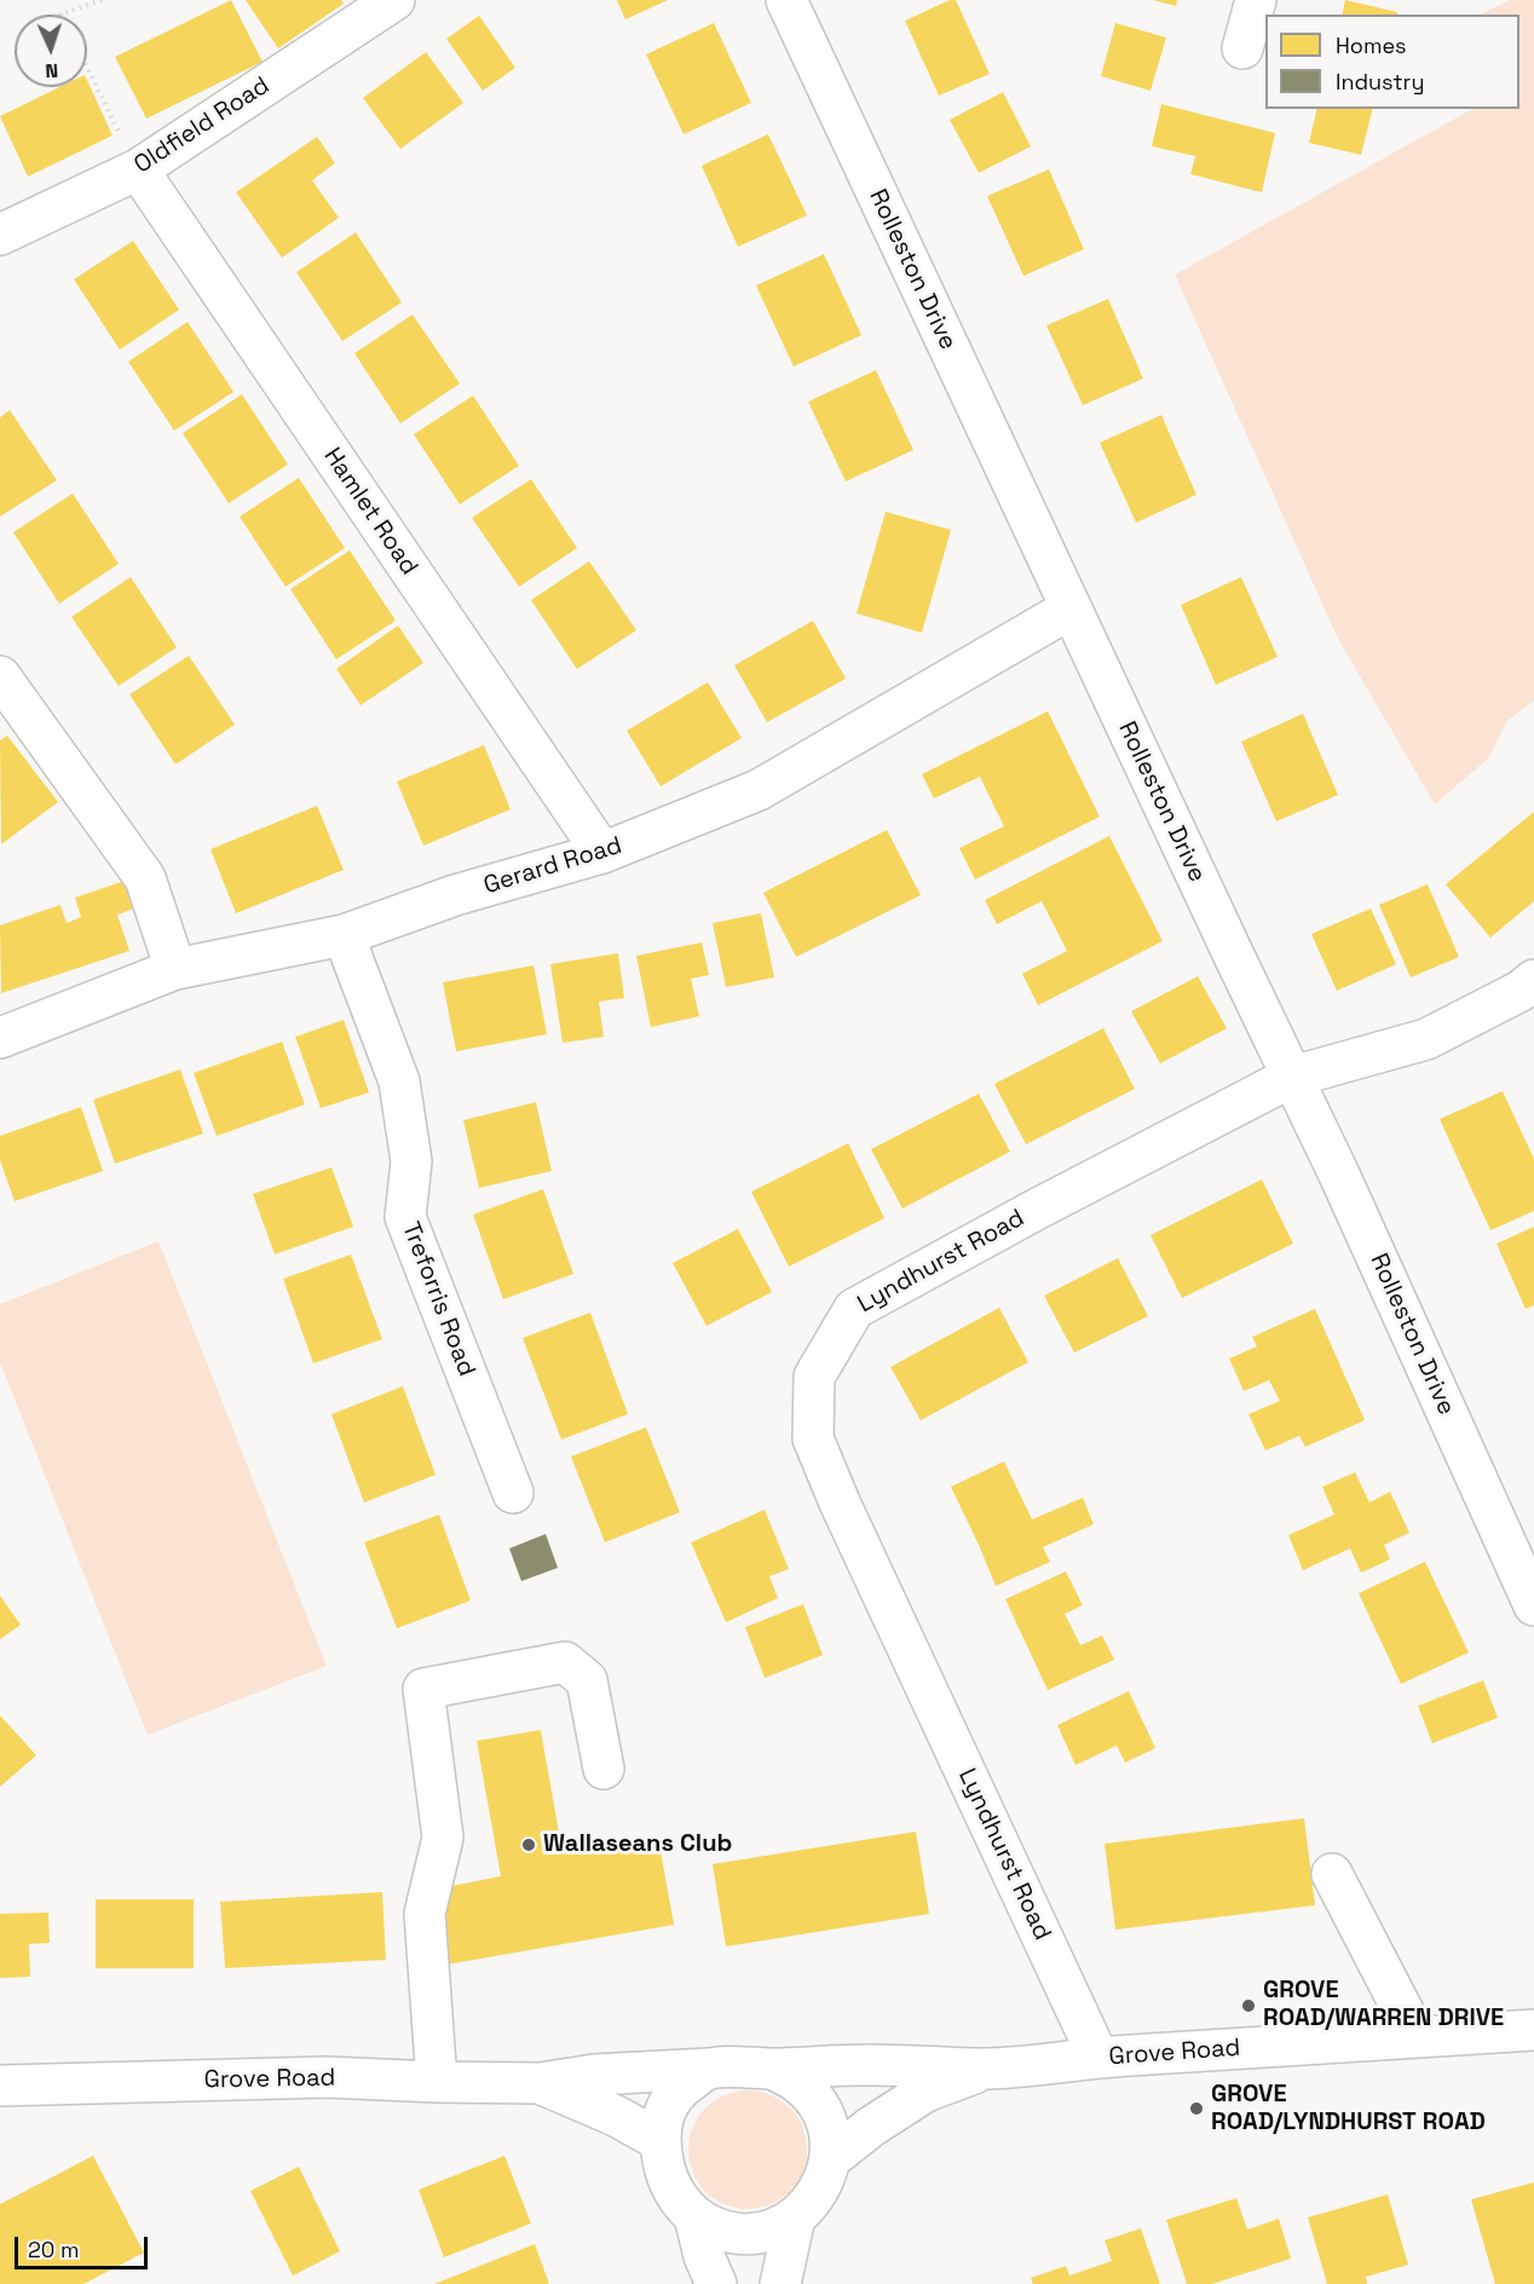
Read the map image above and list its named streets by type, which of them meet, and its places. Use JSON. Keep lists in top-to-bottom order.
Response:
{
  "streets": {
    "street": [
      "Oldfield Road",
      "Rolleston Drive",
      "Hamlet Road",
      "Gerard Road",
      "Lyndhurst Road",
      "Treforris Road",
      "Grove Road"
    ]
  },
  "crossings": [
    ["Oldfield Road", "Hamlet Road"],
    ["Rolleston Drive", "Gerard Road"],
    ["Rolleston Drive", "Lyndhurst Road"],
    ["Hamlet Road", "Gerard Road"],
    ["Gerard Road", "Treforris Road"],
    ["Lyndhurst Road", "Grove Road"]
  ],
  "places": ["Wallaseans Club", "GROVE ROAD/WARREN DRIVE", "GROVE ROAD/LYNDHURST ROAD"],
  "legend": ["Homes", "Industry"],
  "scale_bar": "20 m",
  "north": "bottom"
}
